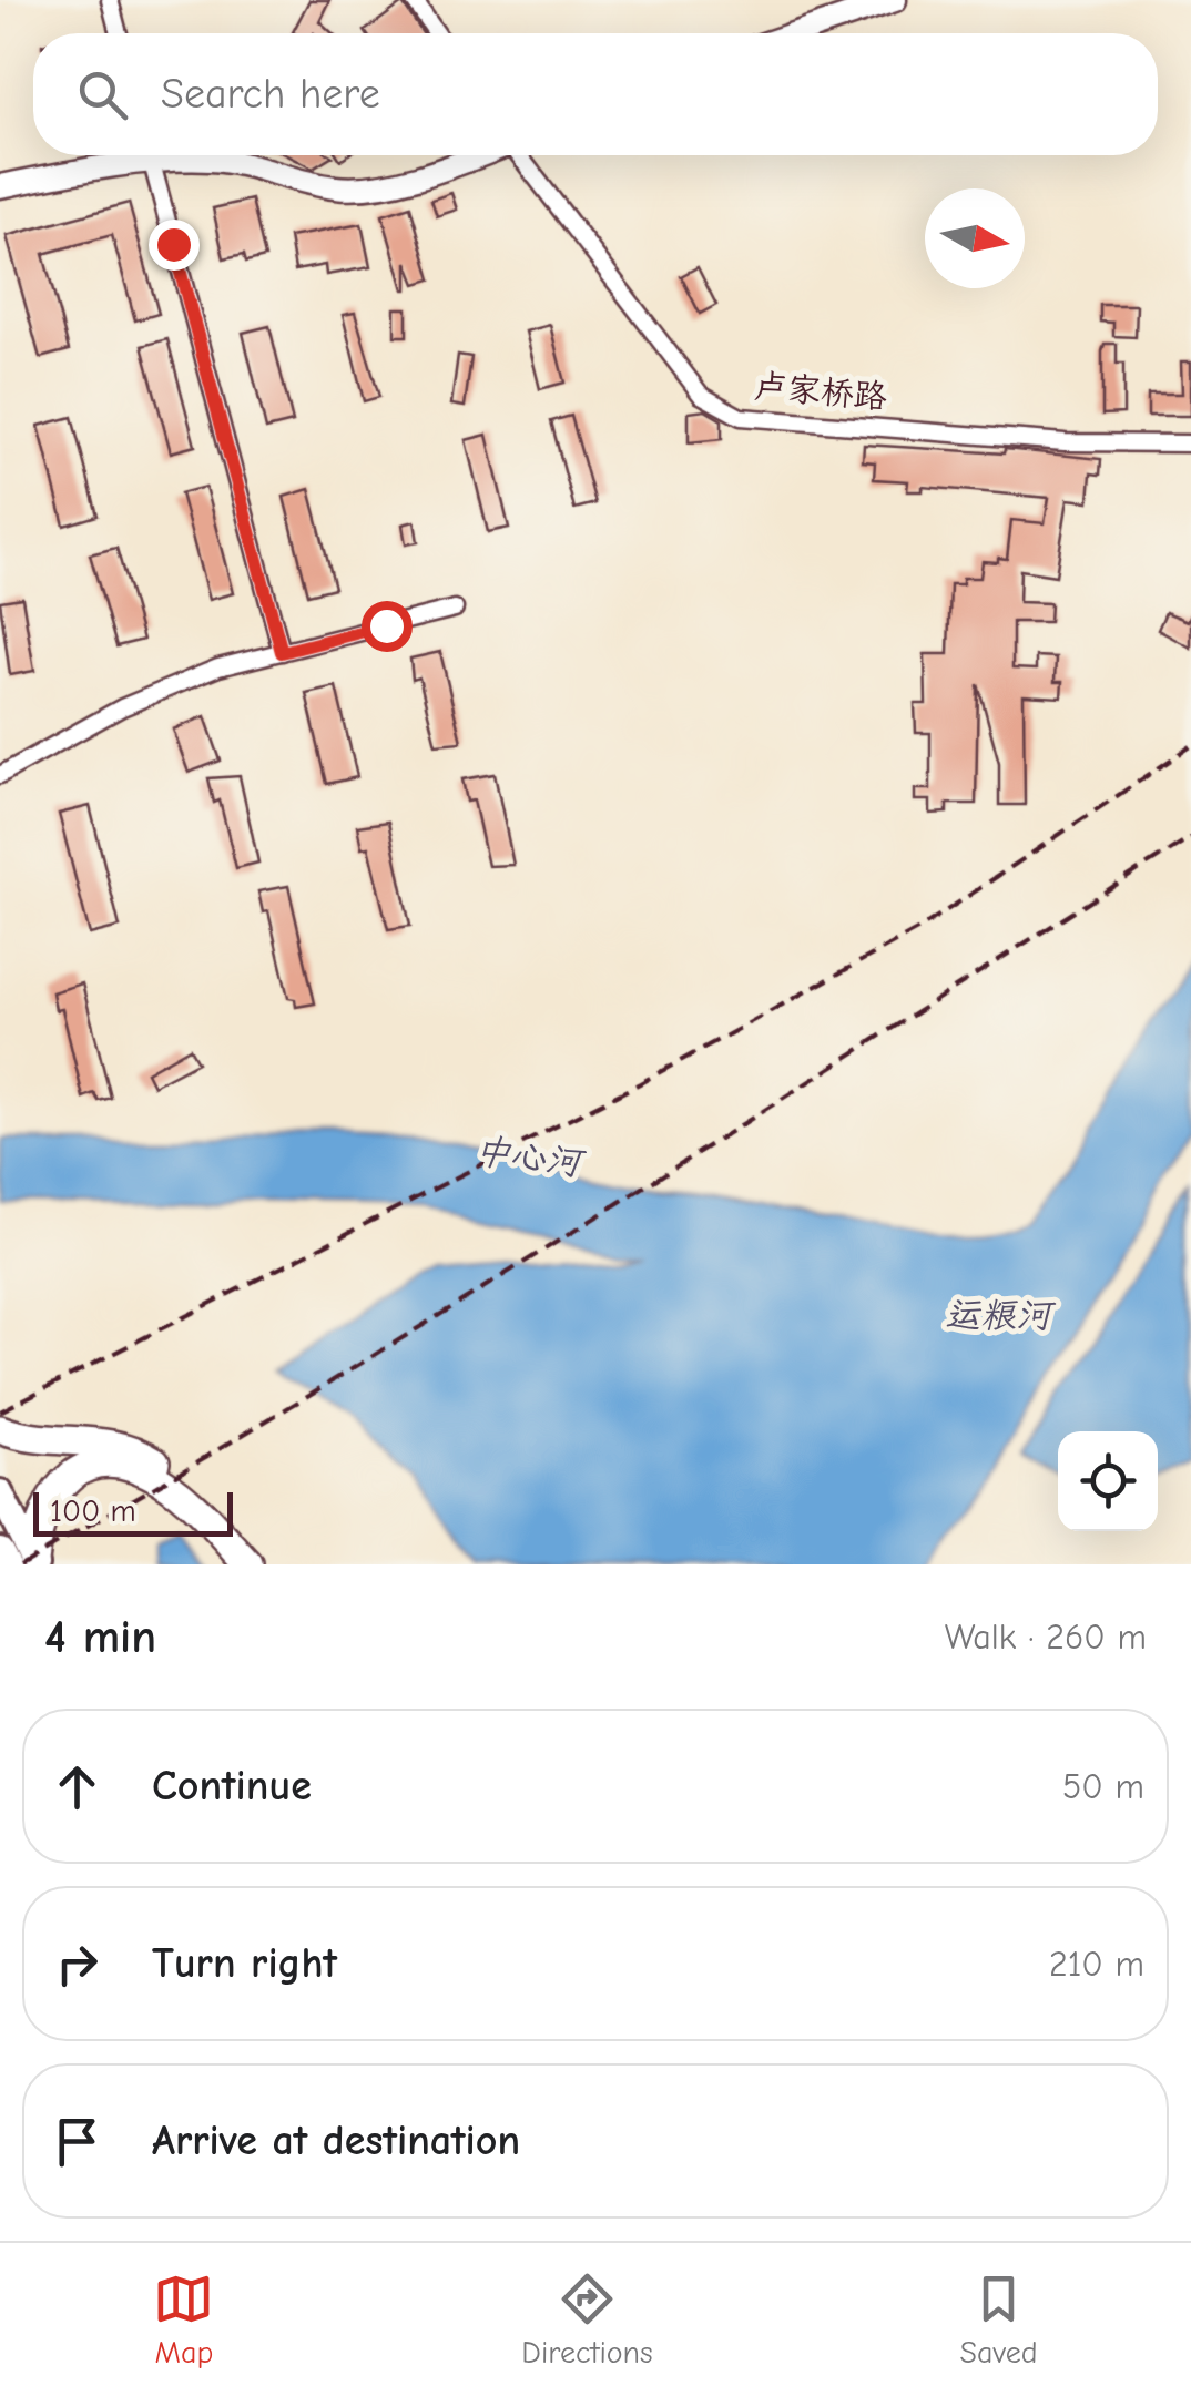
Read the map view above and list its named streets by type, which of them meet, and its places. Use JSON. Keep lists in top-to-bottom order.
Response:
{
  "streets": {
    "street": ["卢家桥路"]
  },
  "water": ["中心河", "运粮河"],
  "scale_bar": "100 m",
  "north": "right",
  "page": {
    "search": "Search here",
    "scale": "100 m",
    "heading": ["4 min", "Walk · 260 m"],
    "list": [
      ["Continue", "50 m"],
      ["Turn right", "210 m"],
      "Arrive at destination"
    ],
    "nav": ["Map", "Directions", "Saved"]
  }
}
